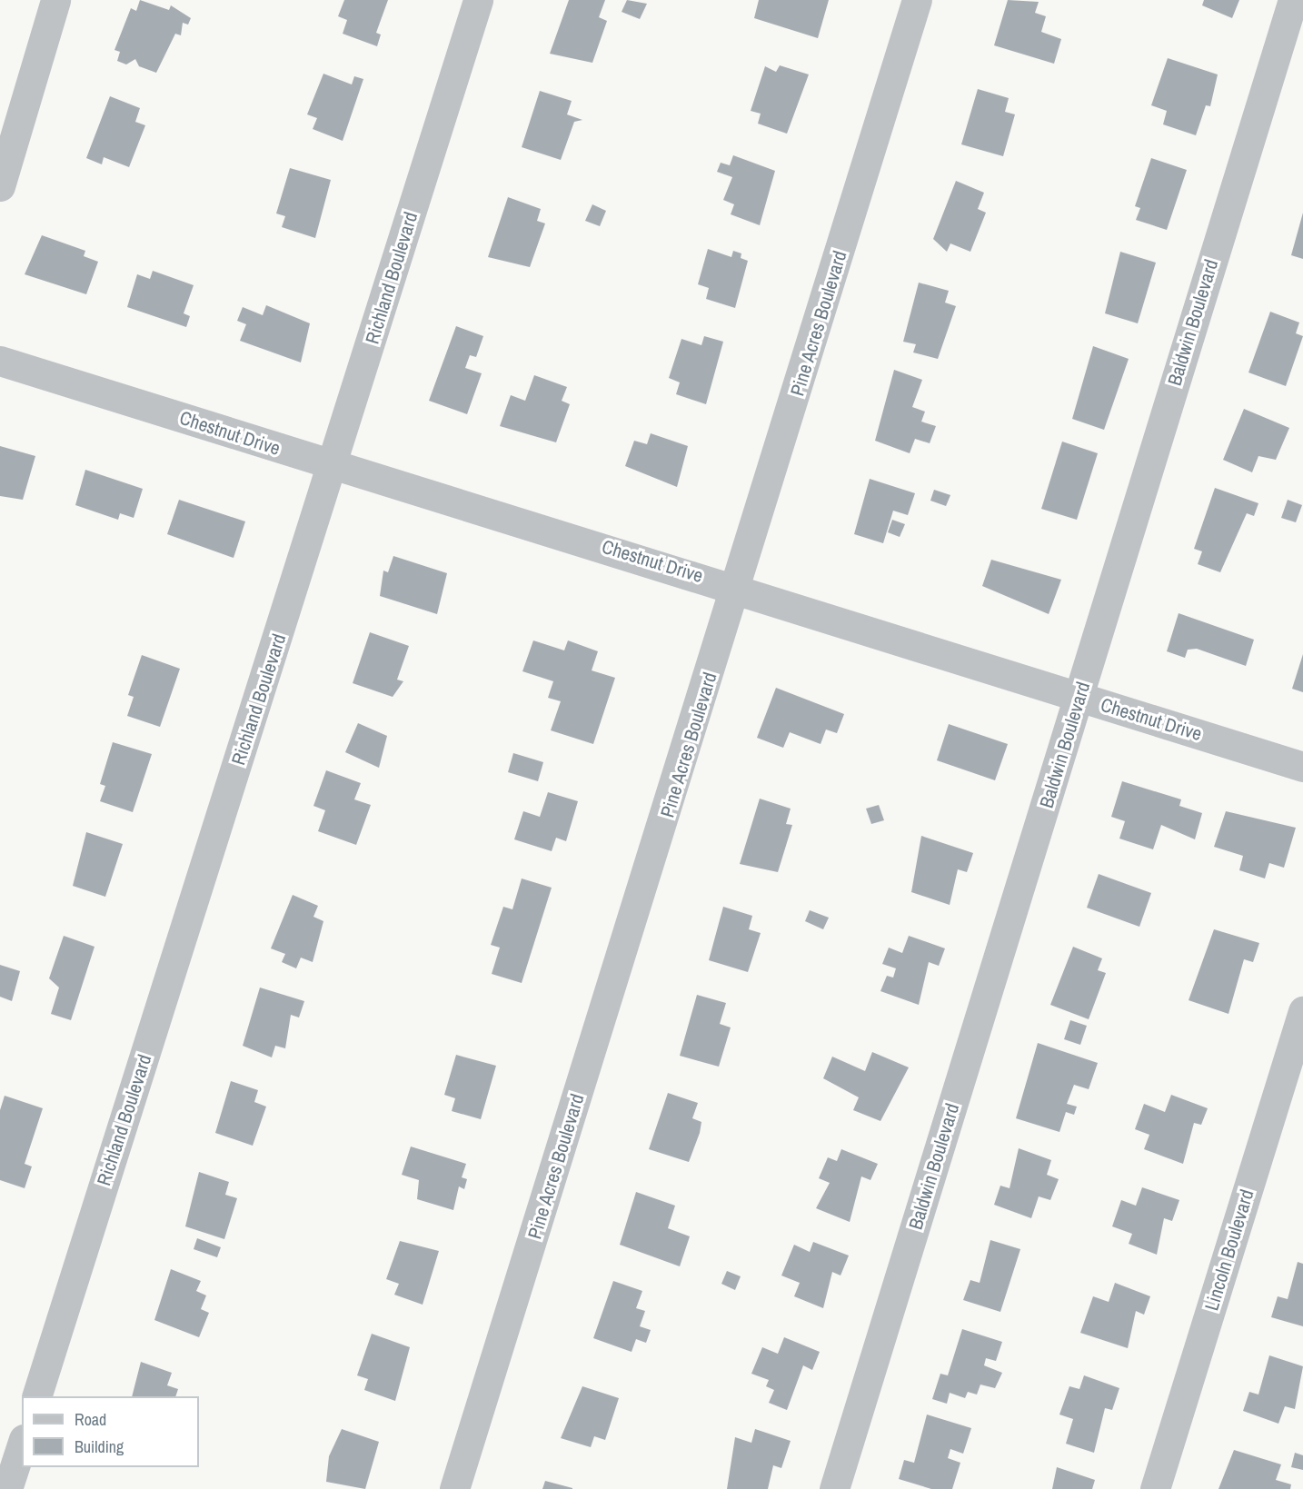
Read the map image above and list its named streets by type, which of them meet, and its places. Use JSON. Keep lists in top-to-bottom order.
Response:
{
  "streets": {
    "street": [
      "Richland Boulevard",
      "Baldwin Boulevard",
      "Pine Acres Boulevard",
      "Chestnut Drive",
      "Lincoln Boulevard"
    ]
  },
  "crossings": [
    ["Richland Boulevard", "Chestnut Drive"],
    ["Baldwin Boulevard", "Chestnut Drive"],
    ["Pine Acres Boulevard", "Chestnut Drive"]
  ],
  "legend": ["Road", "Building"]
}
